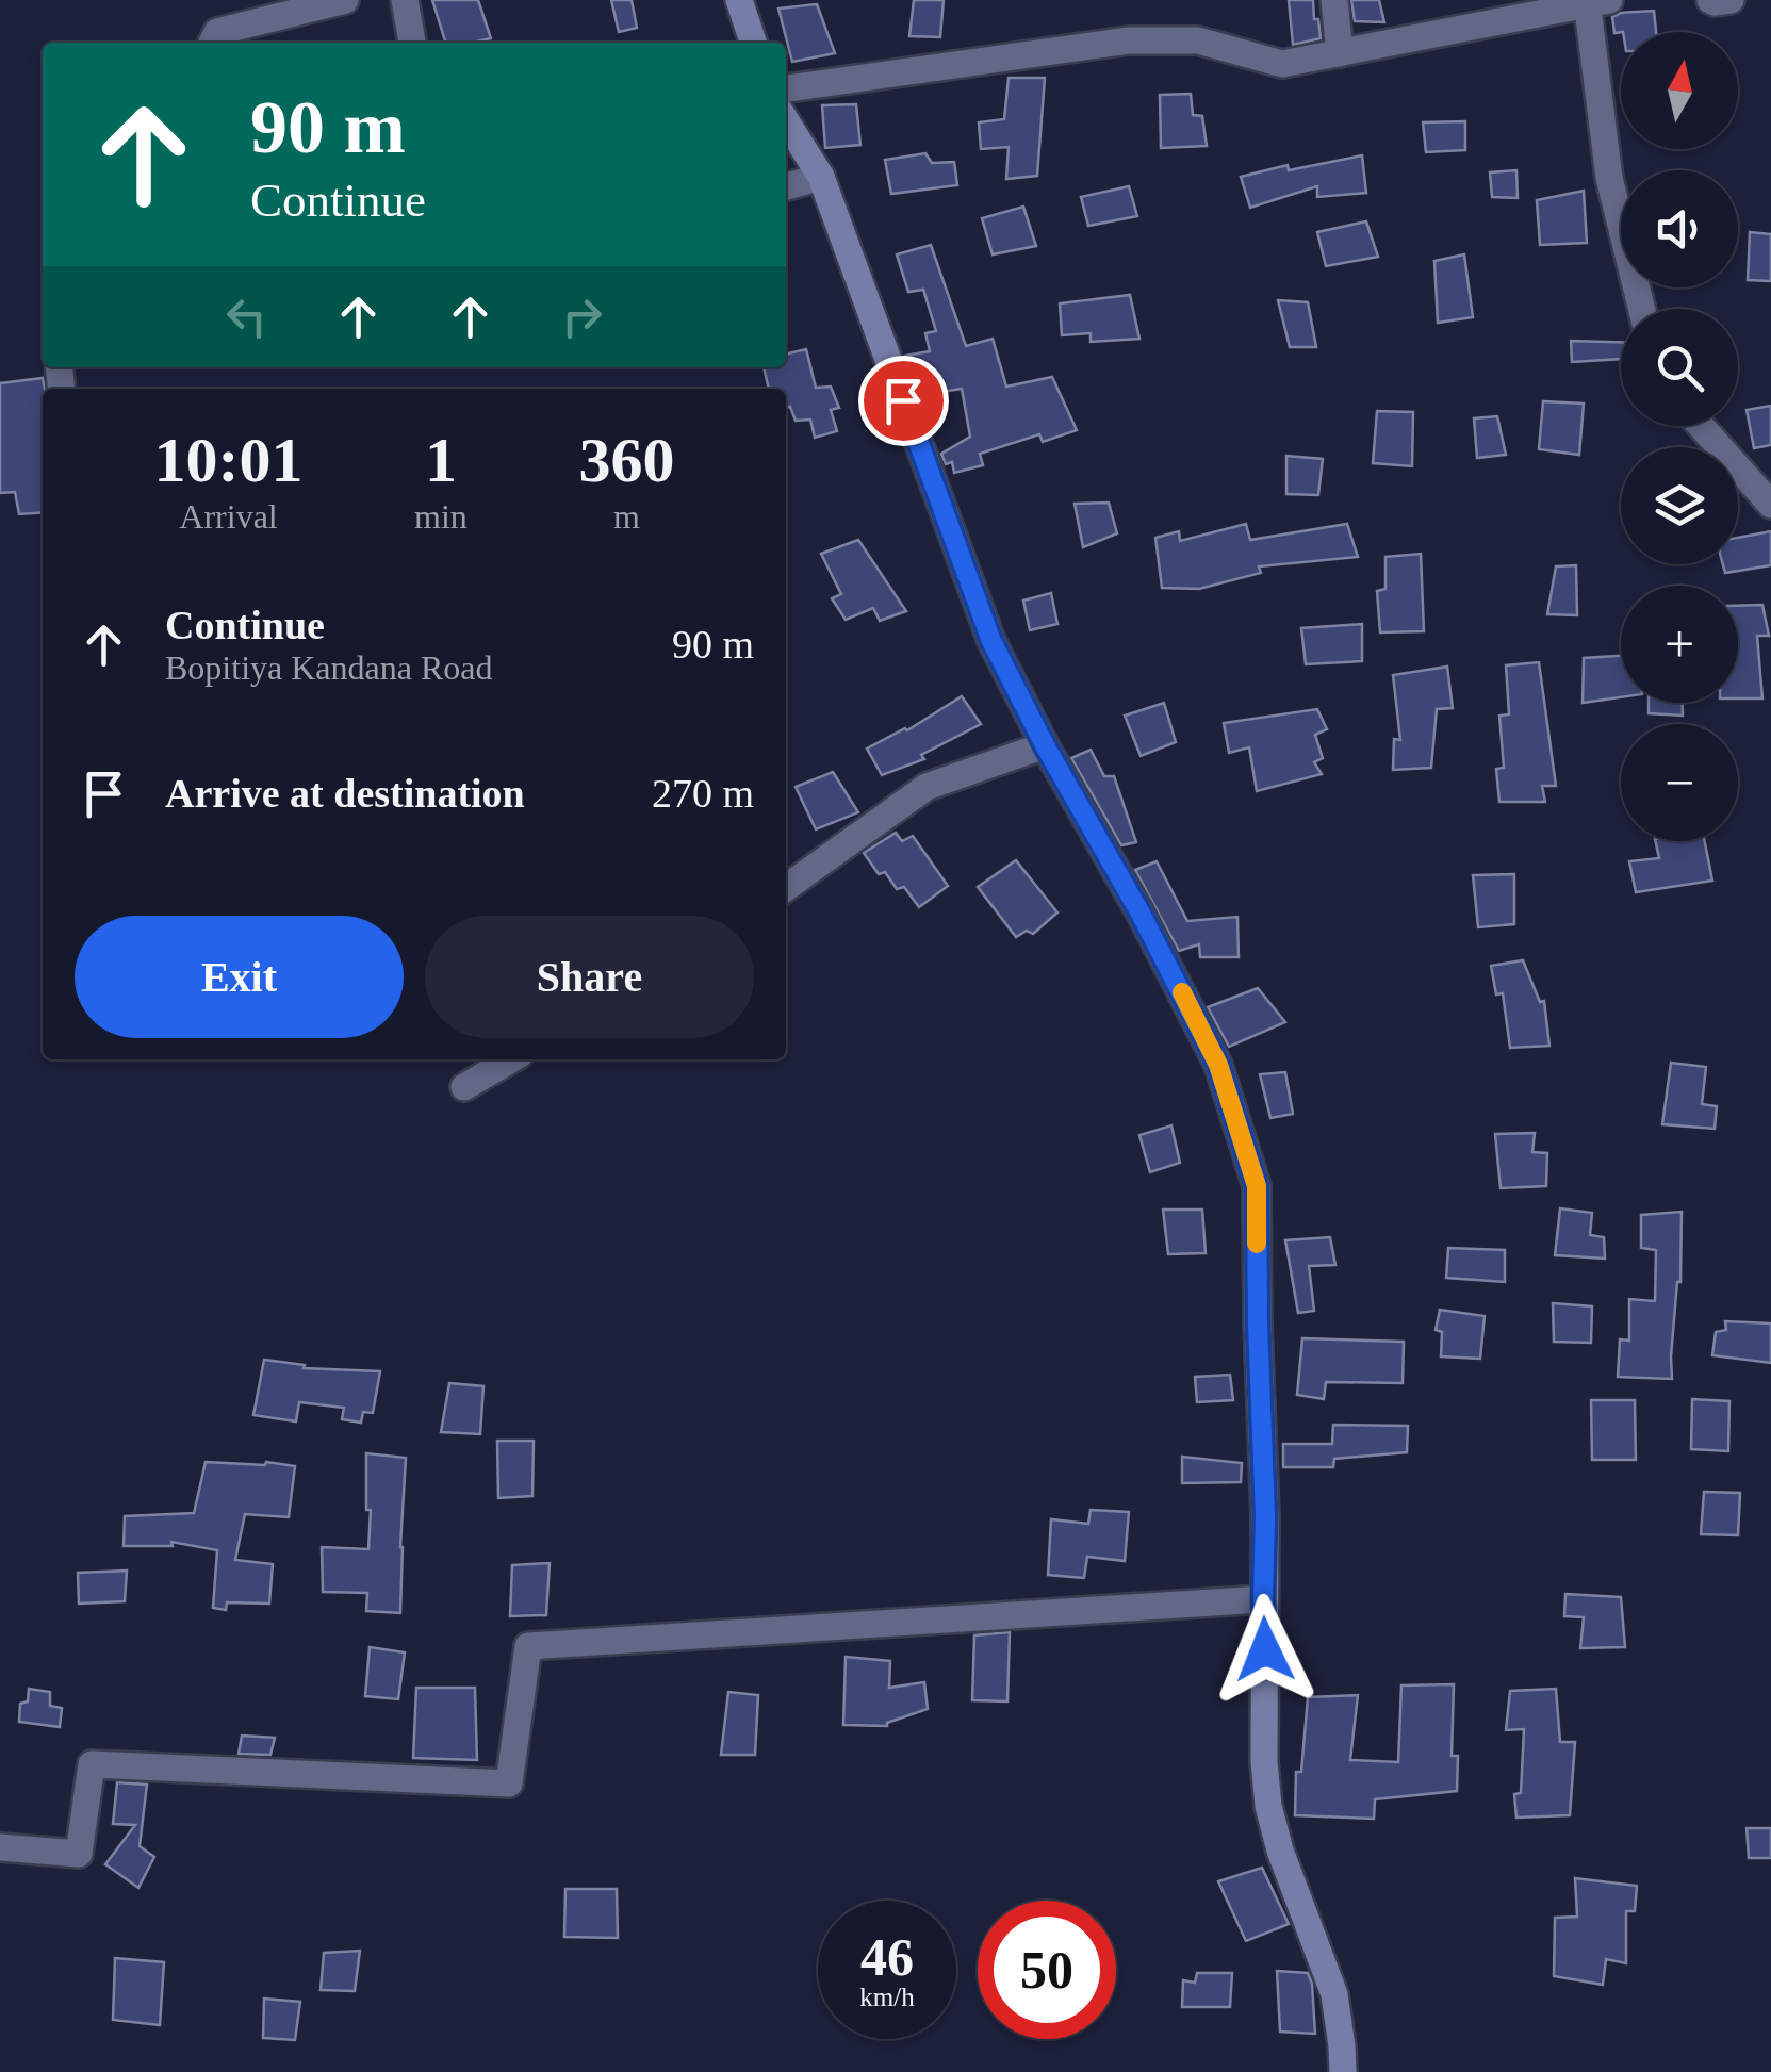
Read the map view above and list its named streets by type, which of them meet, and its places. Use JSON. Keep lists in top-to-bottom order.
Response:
{
  "north": "top",
  "page": {
    "map_buttons": ["+", "−"],
    "turn": ["90 m", "Continue"],
    "eta": [
      "10:01",
      "Arrival",
      "1",
      "min",
      "360",
      "m"
    ],
    "list": [
      {
        "name": "Continue",
        "note": "Bopitiya Kandana Road",
        "value": "90 m"
      },
      {
        "name": "Arrive at destination",
        "value": "270 m"
      }
    ],
    "buttons": ["Exit", "Share"],
    "speed": "46 km/h",
    "limit": "50"
  }
}
